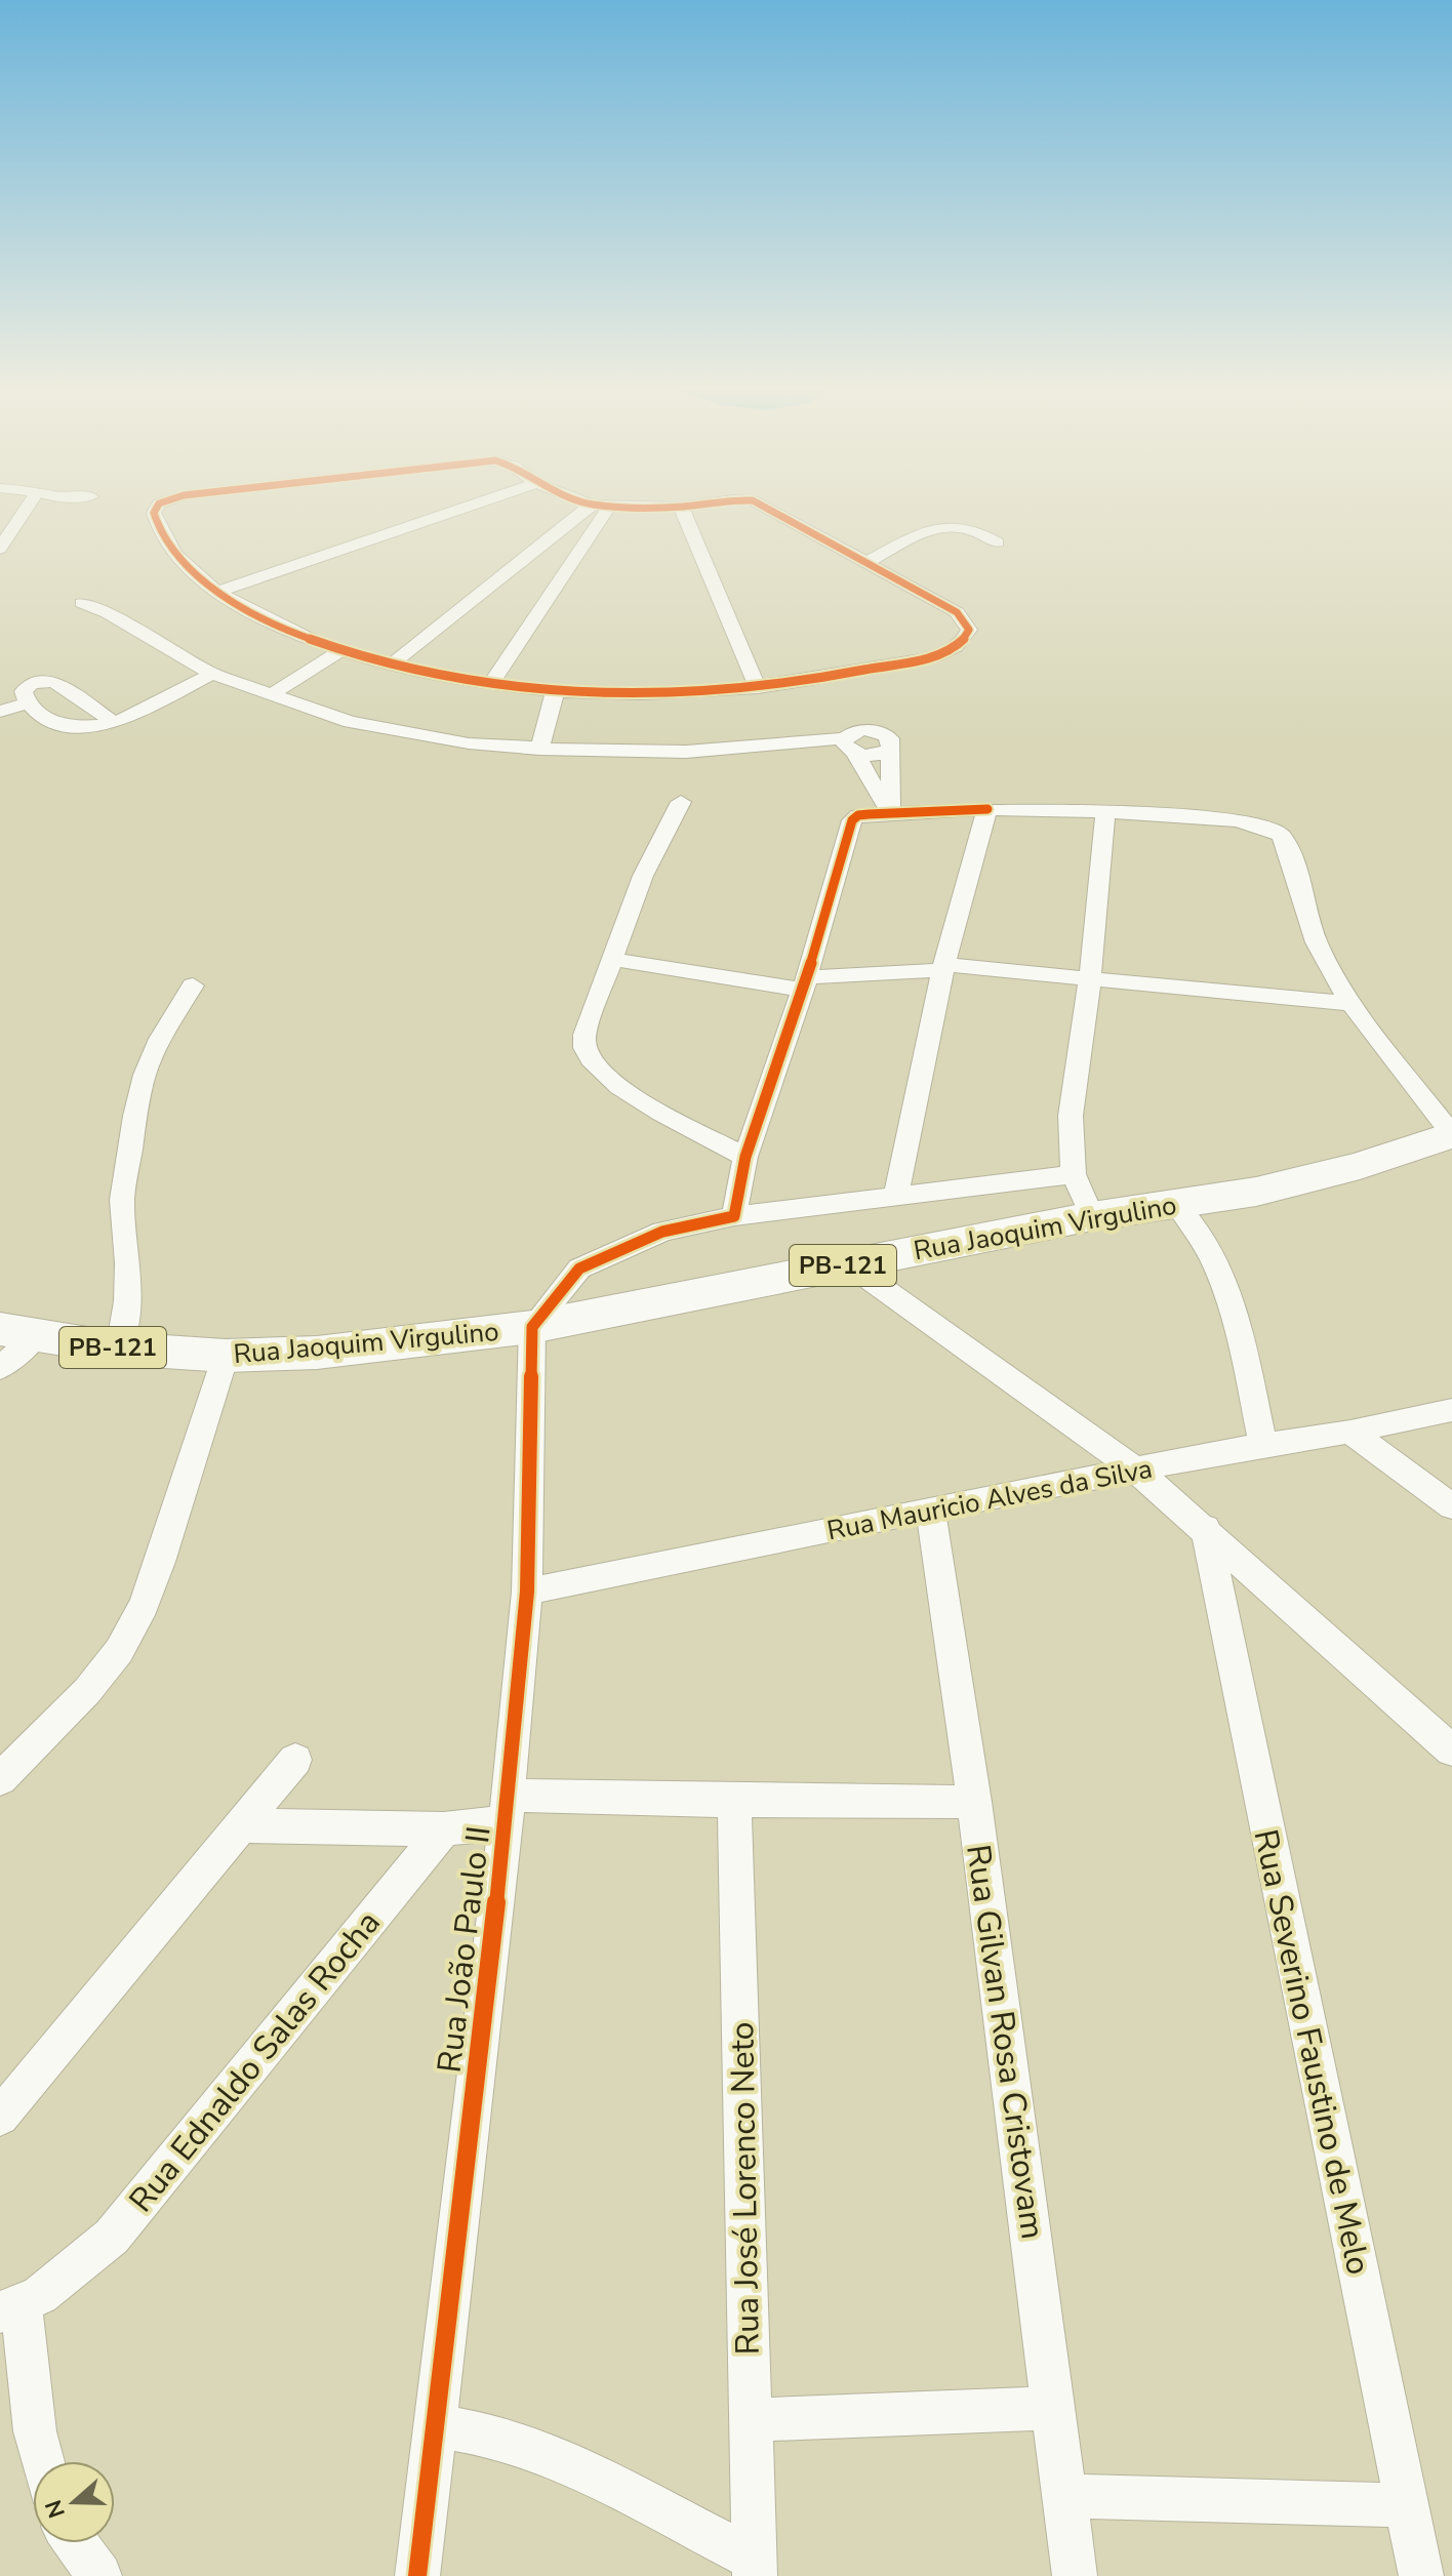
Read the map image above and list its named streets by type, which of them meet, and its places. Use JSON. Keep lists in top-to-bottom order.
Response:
{
  "streets": {
    "main road": ["Rua Jaoquim Virgulino", "PB-121"],
    "street": [
      "Rua Mauricio Alves da Silva",
      "Rua João Paulo II",
      "Rua Gilvan Rosa Cristovam",
      "Rua Severino Faustino de Melo",
      "Rua Ednaldo Salas Rocha",
      "Rua José Lorenco Neto"
    ]
  },
  "crossings": [
    ["Rua Jaoquim Virgulino", "Rua João Paulo II"],
    ["Rua Mauricio Alves da Silva", "Rua João Paulo II"],
    ["Rua Mauricio Alves da Silva", "Rua Gilvan Rosa Cristovam"]
  ],
  "north": "left"
}
